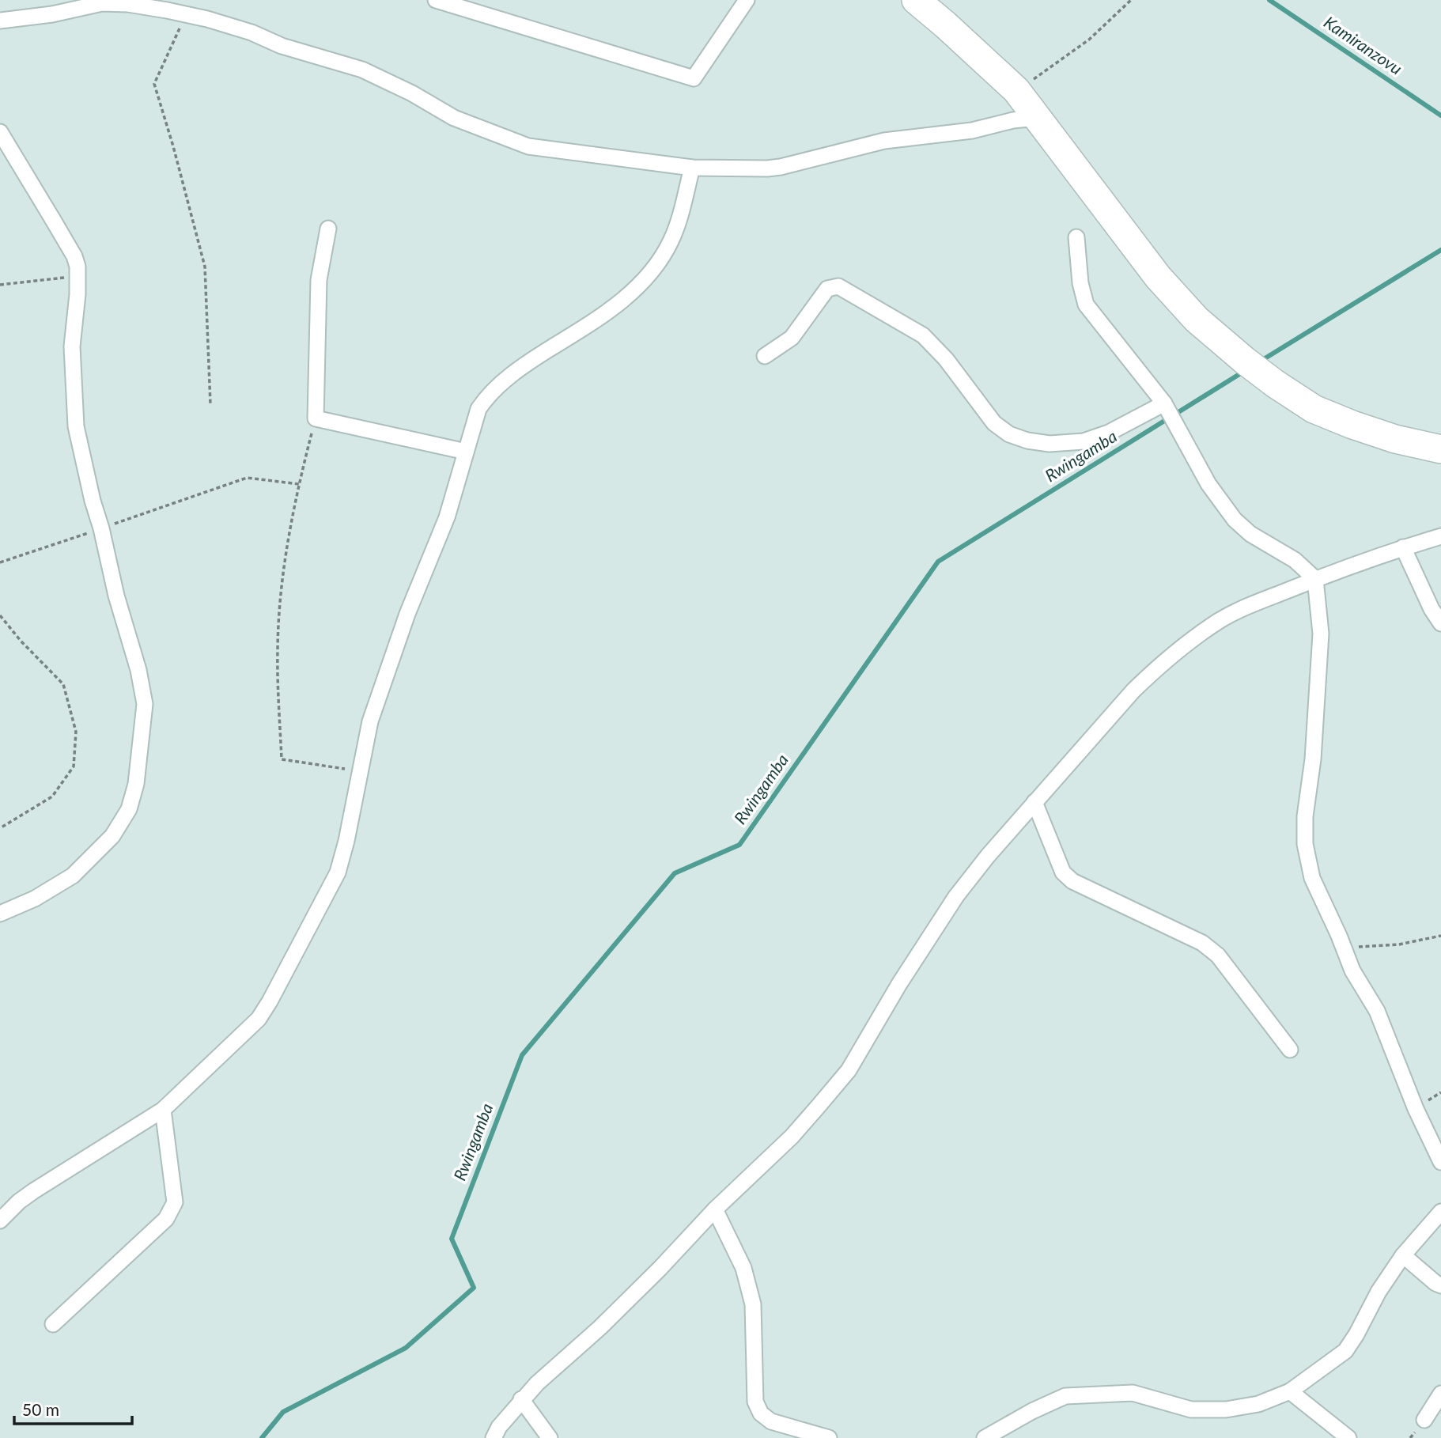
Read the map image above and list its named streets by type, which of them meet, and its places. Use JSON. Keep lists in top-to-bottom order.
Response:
{
  "water": ["Kamiranzovu", "Rwingamba"],
  "scale_bar": "50 m"
}
